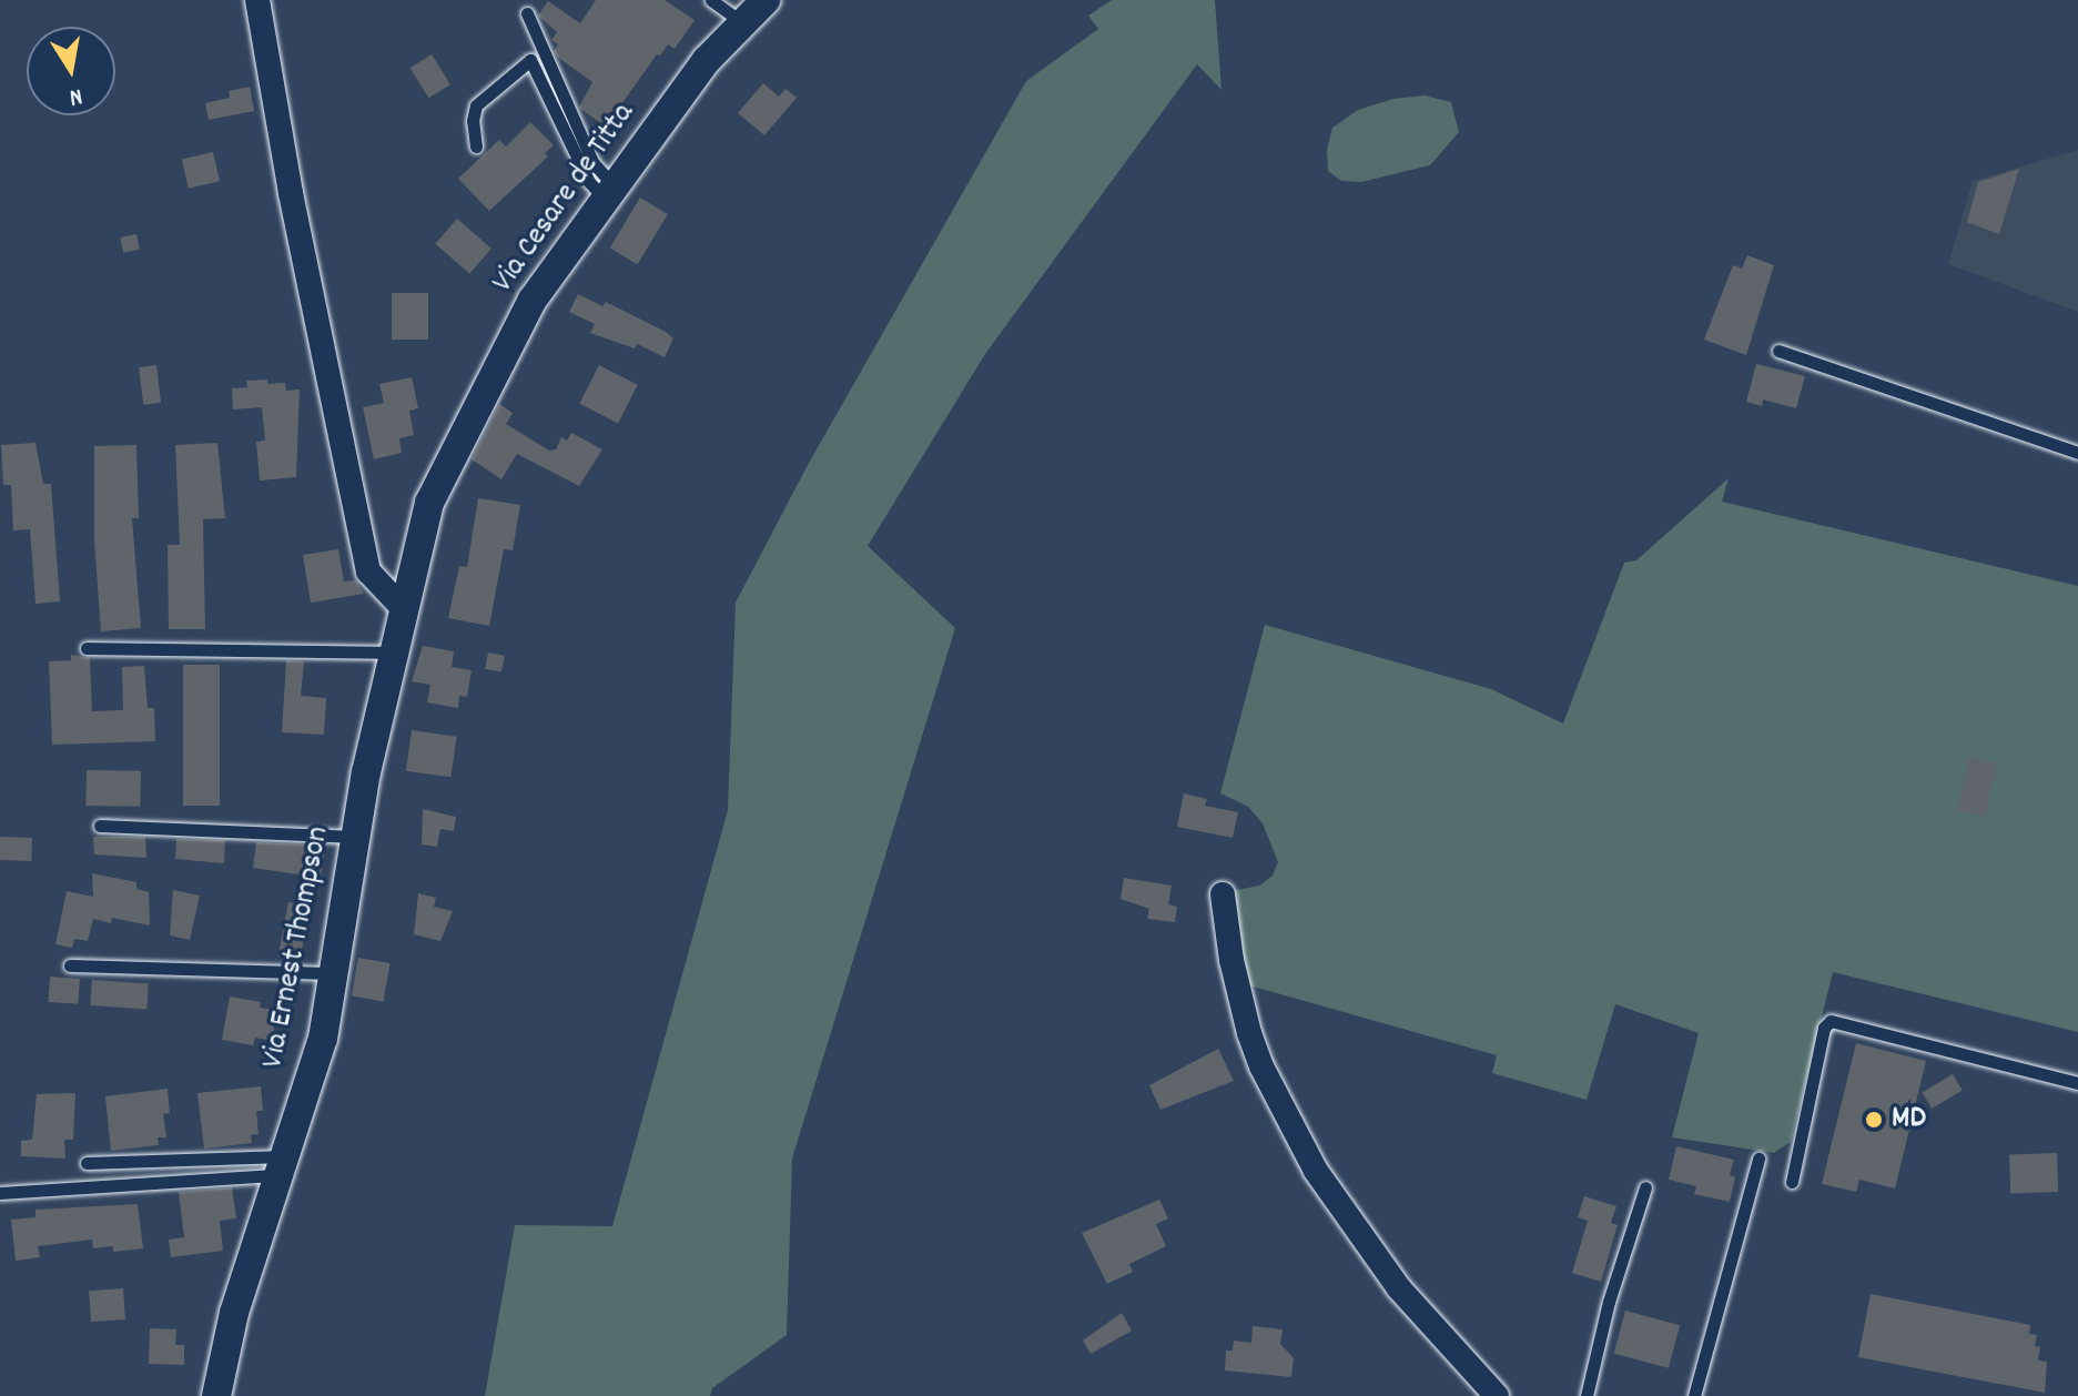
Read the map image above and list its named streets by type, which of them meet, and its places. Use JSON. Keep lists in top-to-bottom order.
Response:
{
  "streets": {
    "street": ["Via Cesare de Titta", "Via Ernest Thompson"]
  },
  "crossings": [
    ["Via Cesare de Titta", "Via Ernest Thompson"]
  ],
  "places": ["MD"],
  "north": "bottom"
}
